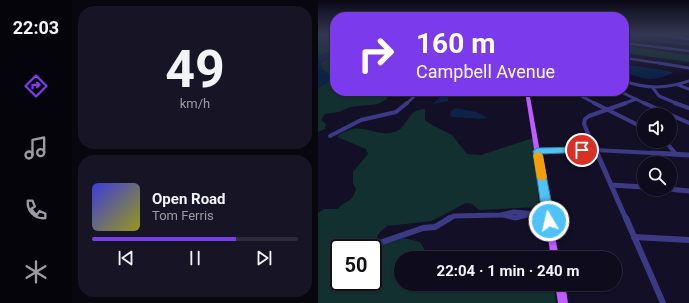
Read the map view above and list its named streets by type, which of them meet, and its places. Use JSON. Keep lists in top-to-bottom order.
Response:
{
  "page": {
    "tabs": "22:03",
    "tile": ["49", "km/h"],
    "turn": ["160 m", "Campbell Avenue"],
    "song": ["Open Road", "Tom Ferris"],
    "limit": "50",
    "trip": "22:04 · 1 min · 240 m"
  }
}
